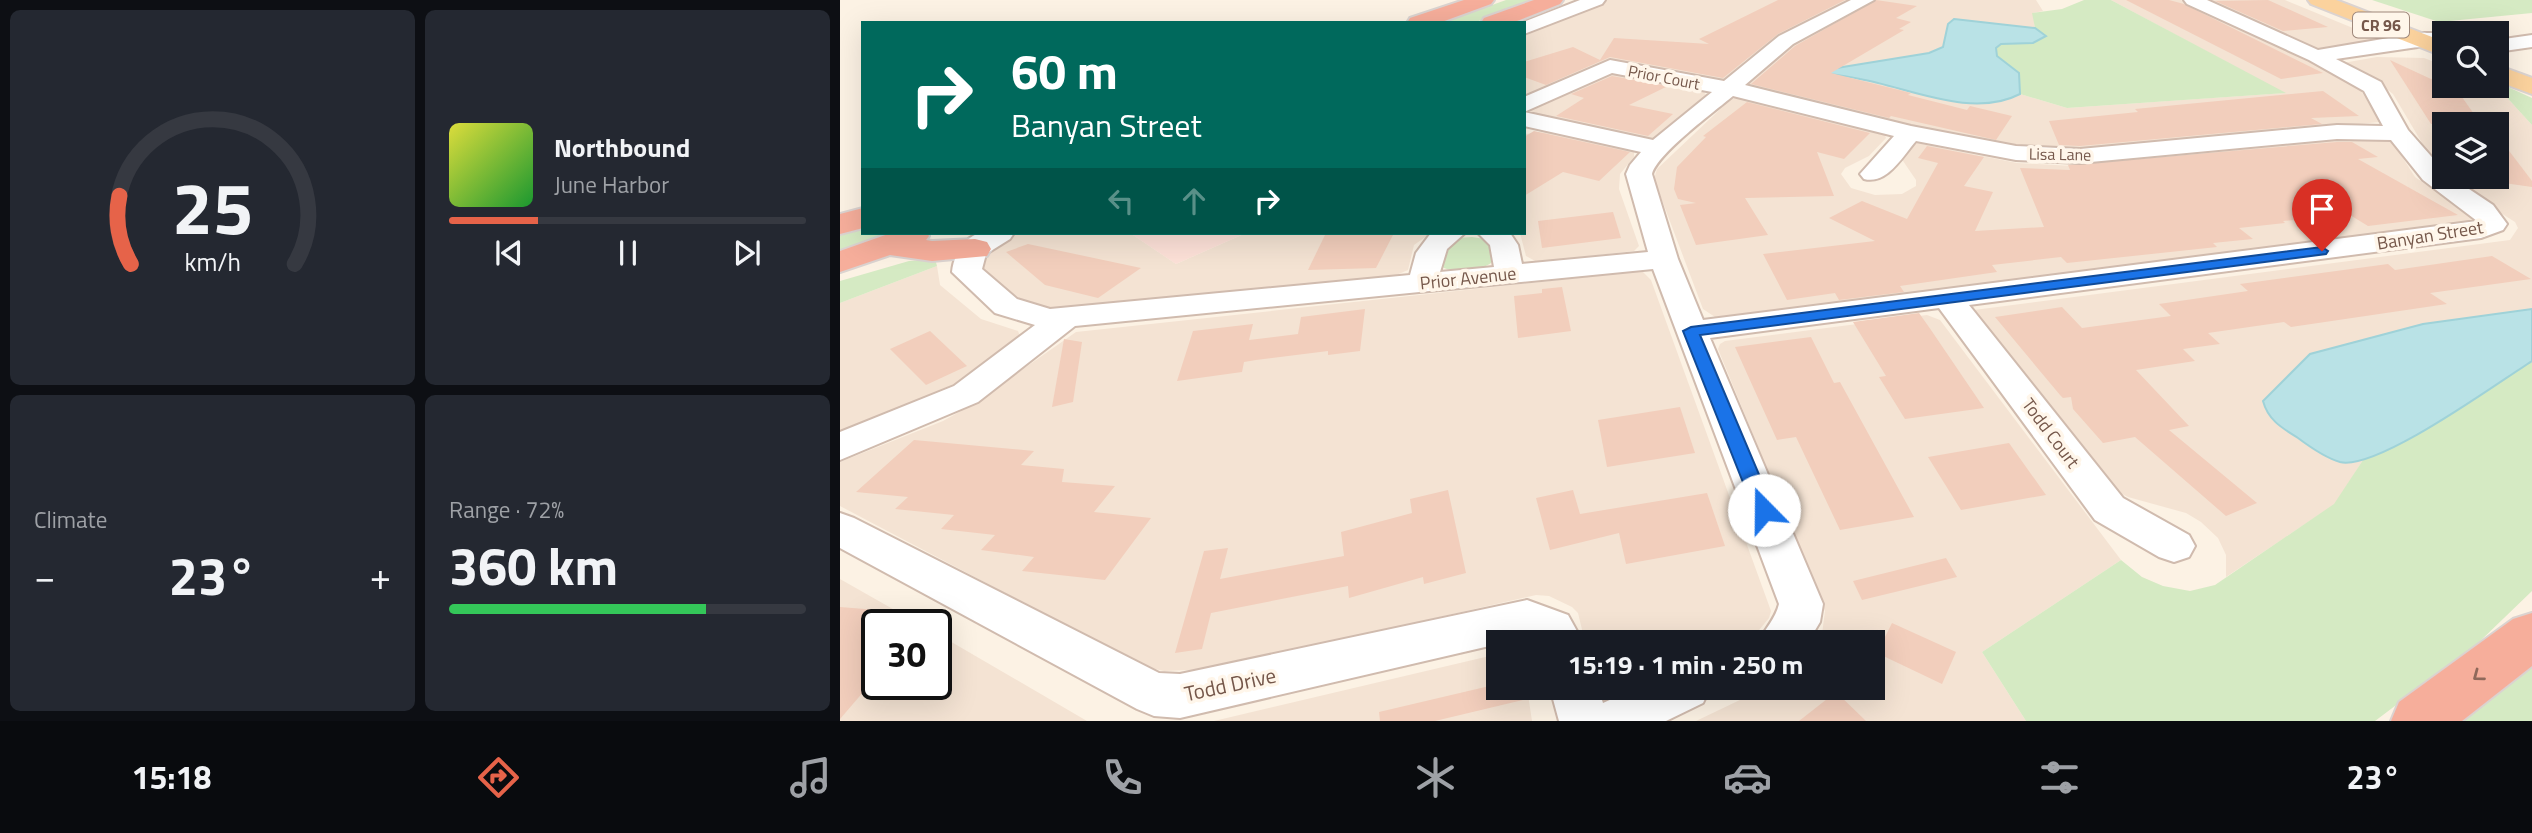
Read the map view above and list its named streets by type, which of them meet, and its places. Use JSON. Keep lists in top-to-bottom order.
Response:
{
  "streets": {
    "main road": ["CR 96"],
    "street": [
      "Prior Court",
      "Lisa Lane",
      "Banyan Street",
      "Prior Avenue",
      "Todd Court",
      "Todd Drive"
    ]
  },
  "crossings": [
    ["Prior Court", "Lisa Lane"],
    ["Lisa Lane", "Banyan Street"],
    ["Banyan Street", "Todd Court"]
  ],
  "page": {
    "turn": ["60 m", "Banyan Street"],
    "song": ["Northbound", "June Harbor"],
    "tile": [
      "Climate",
      ["Range · 72%", "360 km"]
    ],
    "heat": ["−", "23°", "+"],
    "limit": "30",
    "trip": "15:19 · 1 min · 250 m",
    "tabs": ["15:18", "23°"],
    "gauge": ["25", "km/h"]
  }
}
